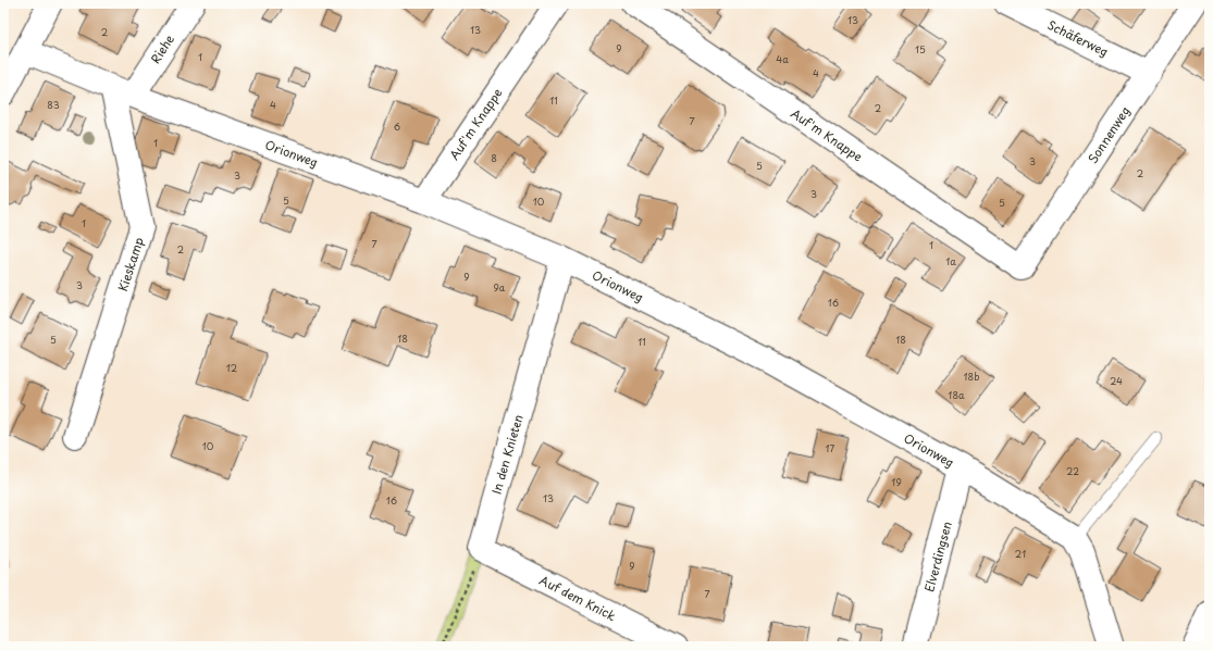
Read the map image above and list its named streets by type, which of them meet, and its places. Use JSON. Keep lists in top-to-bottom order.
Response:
{
  "streets": {
    "street": [
      "Schäferweg",
      "Riehe",
      "Auf'm Knappe",
      "Sonnenweg",
      "Orionweg",
      "Kieskamp",
      "In den Knieten",
      "Elverdingsen",
      "Auf dem Knick"
    ]
  },
  "crossings": [
    ["Schäferweg", "Sonnenweg"],
    ["Riehe", "Orionweg"],
    ["Riehe", "Kieskamp"],
    ["Auf'm Knappe", "Sonnenweg"],
    ["Auf'm Knappe", "Orionweg"],
    ["Orionweg", "Kieskamp"],
    ["Orionweg", "In den Knieten"],
    ["Orionweg", "Elverdingsen"],
    ["In den Knieten", "Auf dem Knick"]
  ],
  "house_numbers": [
    "13",
    "13",
    "2",
    "9",
    "15",
    "1",
    "4a",
    "4",
    "11",
    "83",
    "4",
    "2",
    "7",
    "6",
    "1",
    "8",
    "3",
    "5",
    "2",
    "3",
    "3",
    "5",
    "10",
    "5",
    "1",
    "7",
    "1",
    "2",
    "1a",
    "9",
    "3",
    "9a",
    "16",
    "18",
    "5",
    "18",
    "11",
    "12",
    "18b",
    "24",
    "18a",
    "10",
    "17",
    "22",
    "19",
    "13",
    "16",
    "21",
    "9",
    "7"
  ]
}
